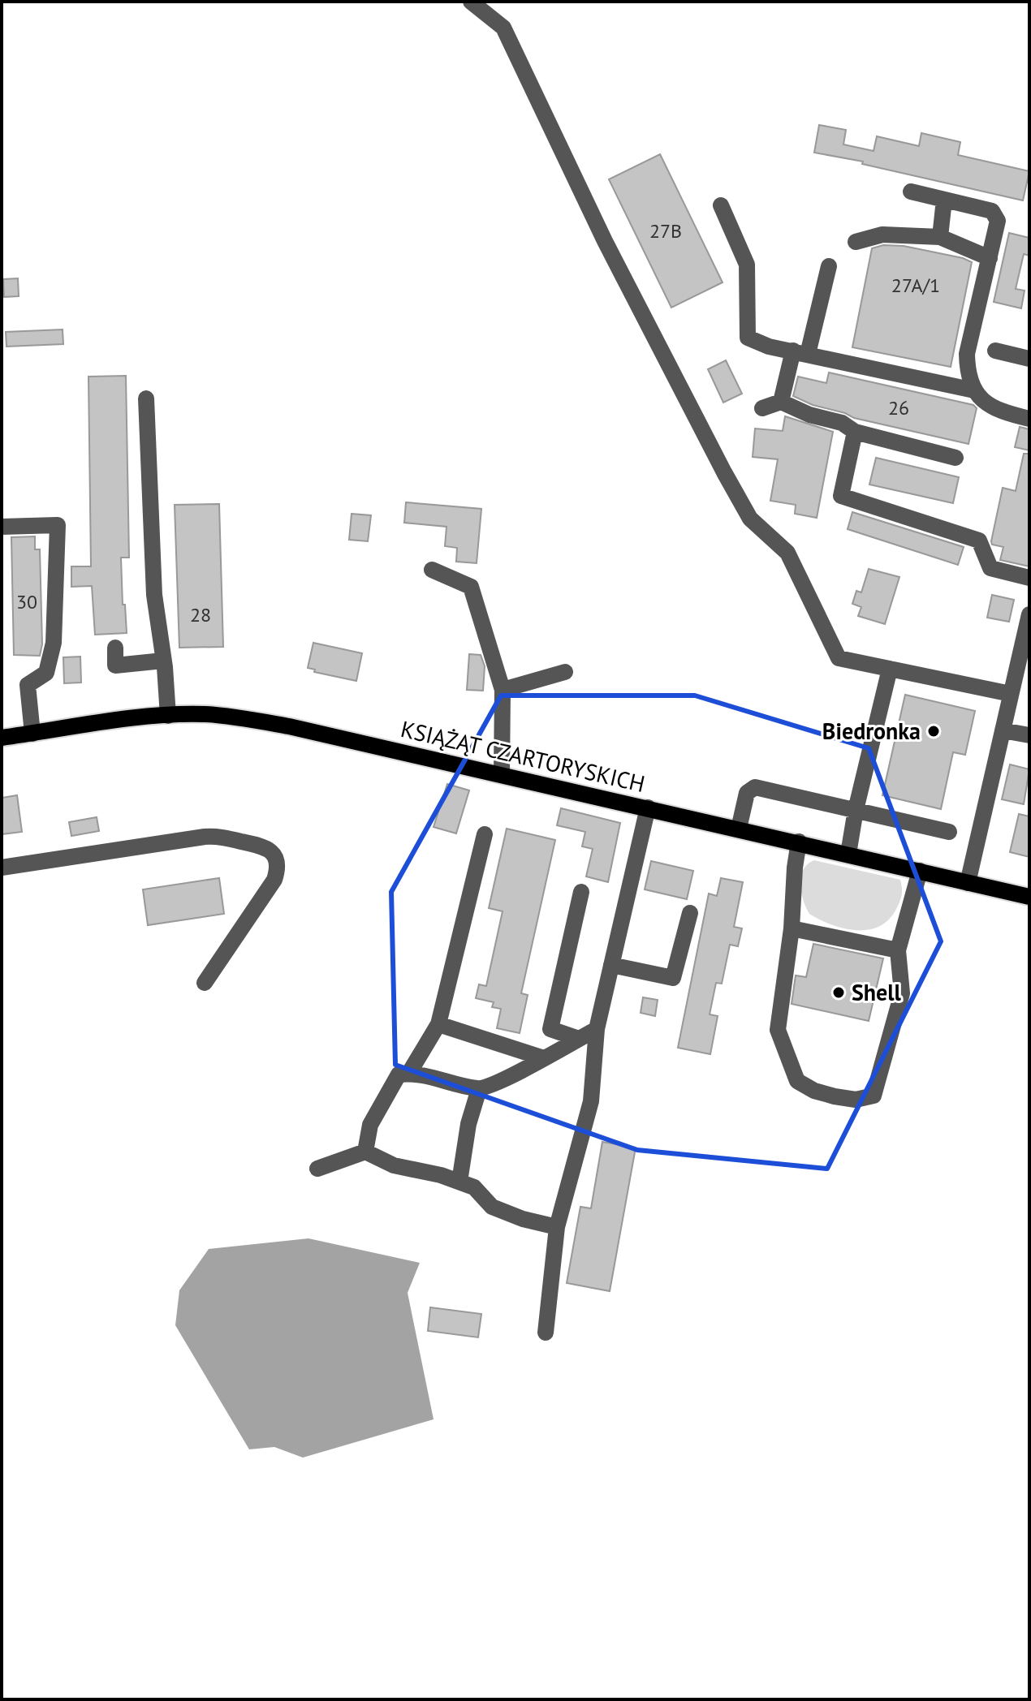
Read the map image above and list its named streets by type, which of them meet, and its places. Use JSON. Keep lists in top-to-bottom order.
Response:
{
  "streets": {
    "main road": ["KSIĄŻĄT CZARTORYSKICH"]
  },
  "places": ["Biedronka", "Shell"],
  "house_numbers": [
    "27B",
    "27A/1",
    "26",
    "30",
    "28"
  ]
}
